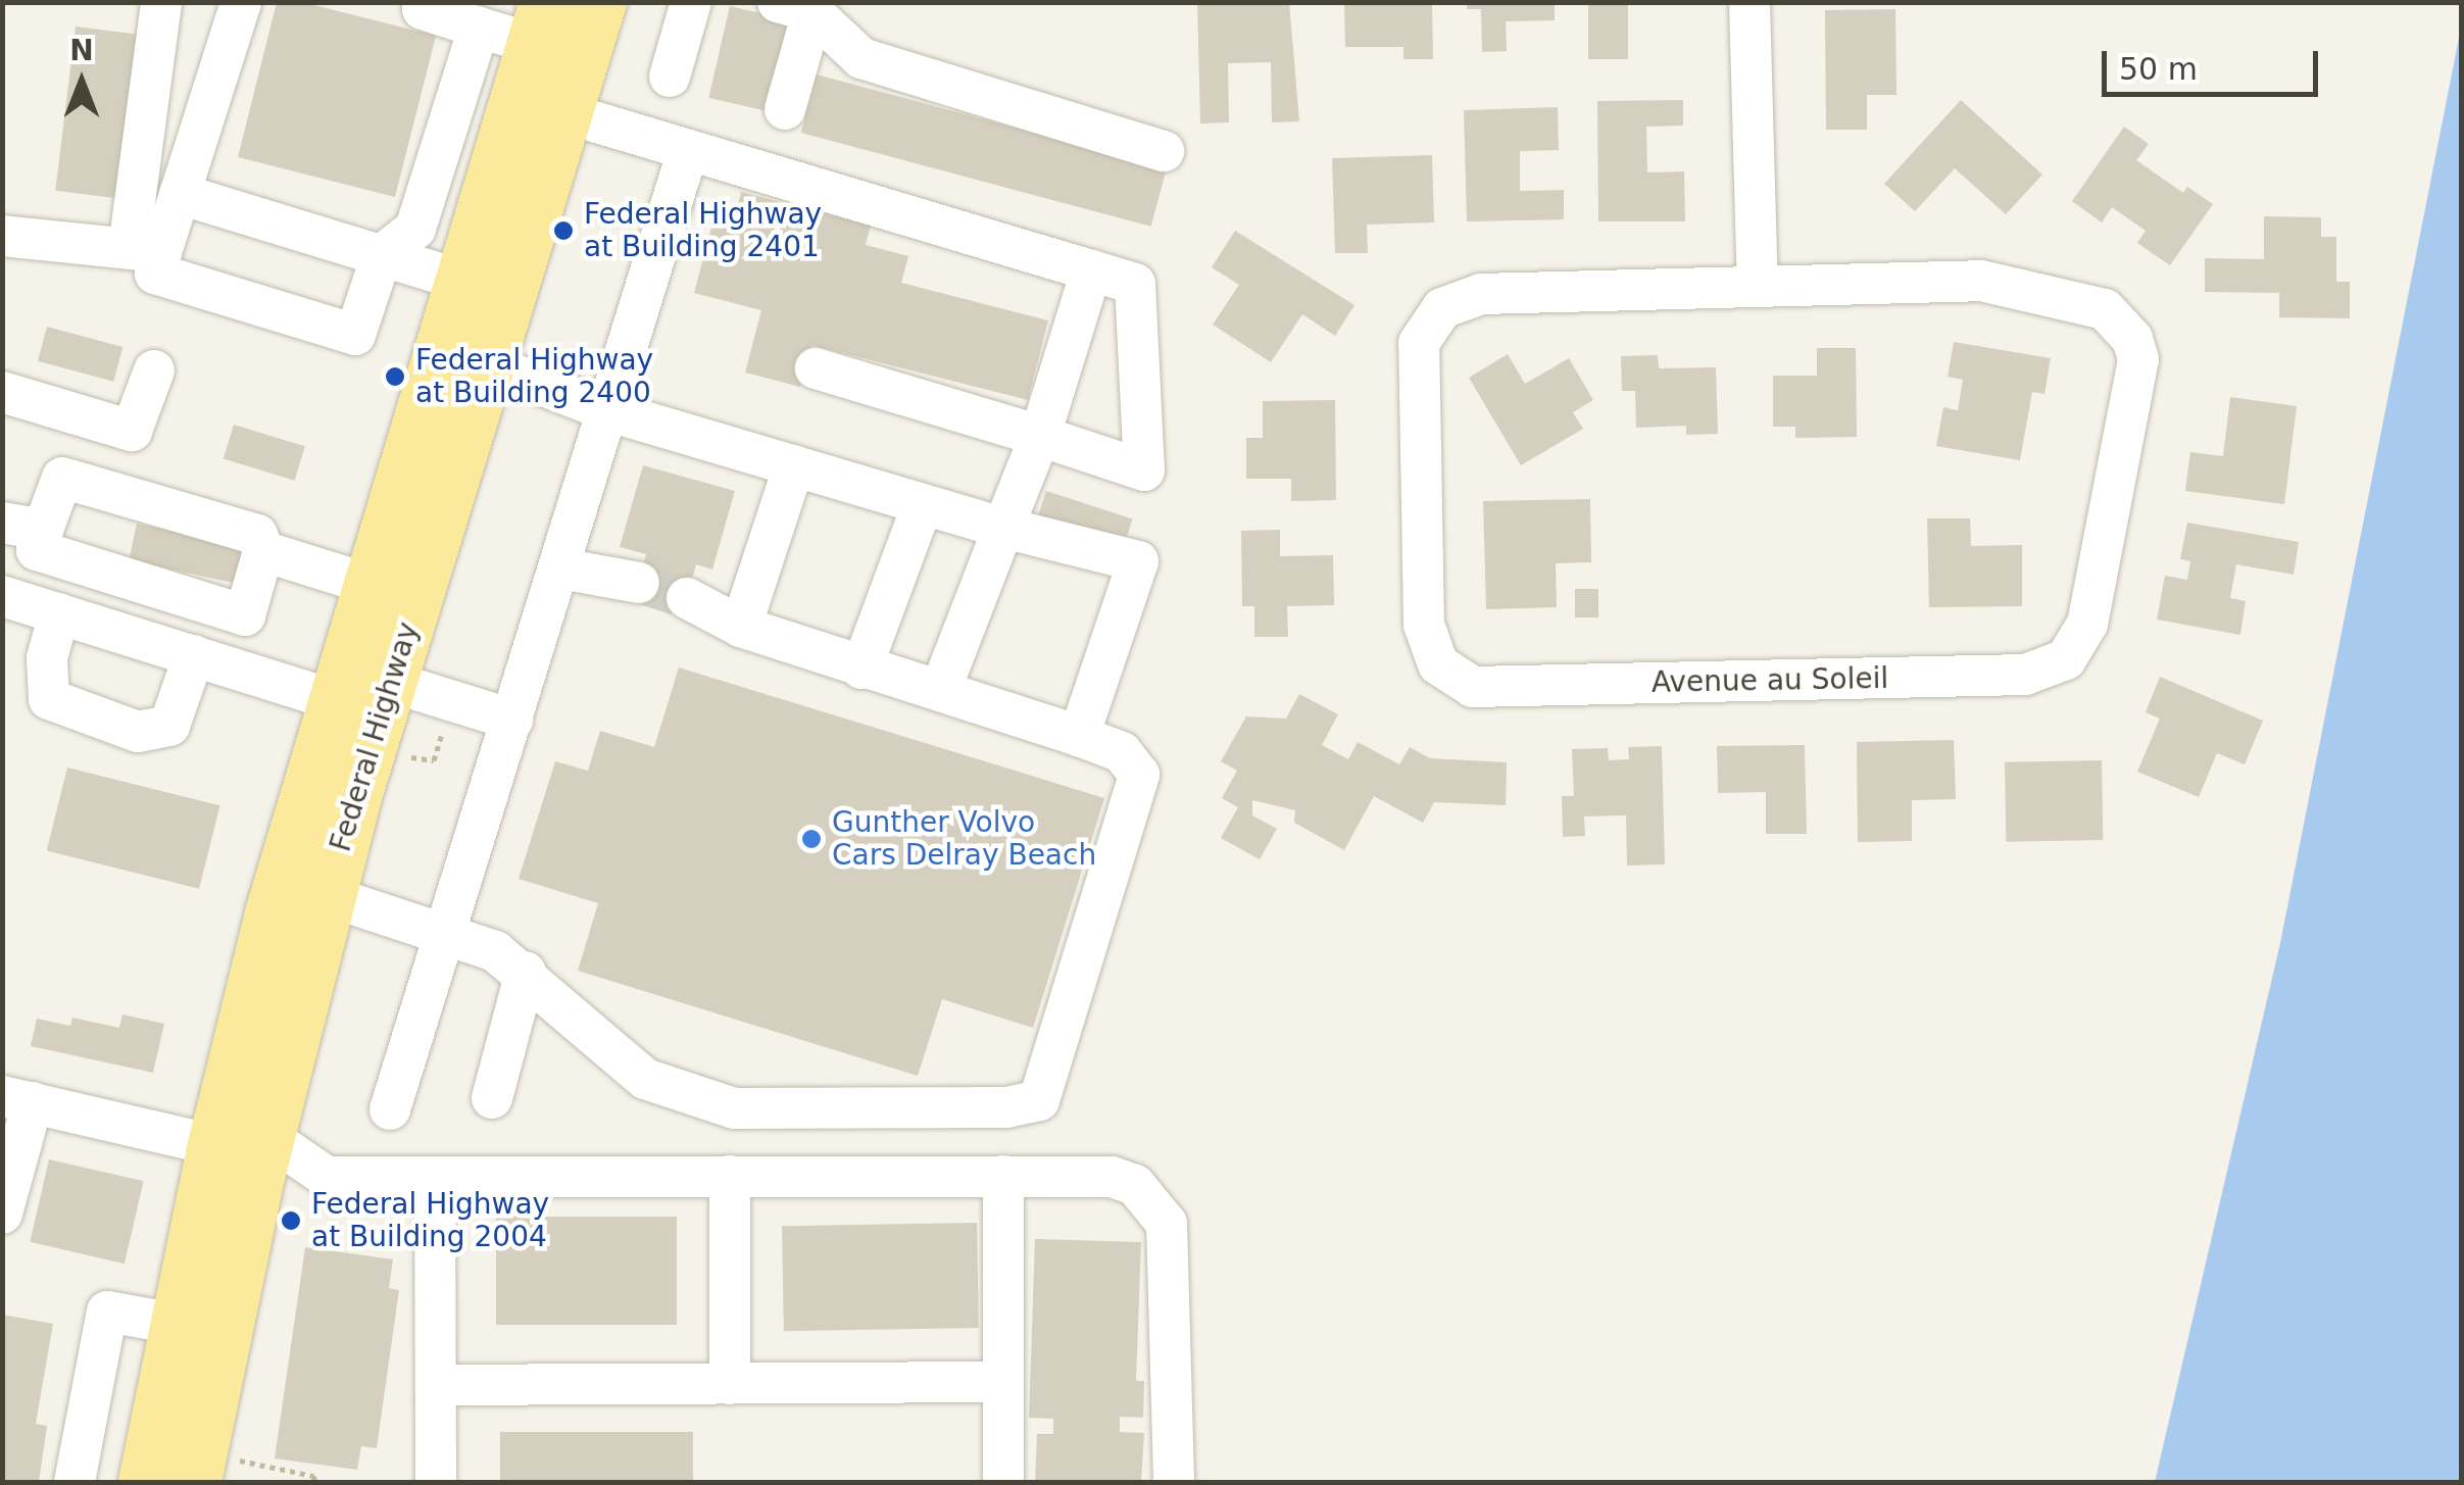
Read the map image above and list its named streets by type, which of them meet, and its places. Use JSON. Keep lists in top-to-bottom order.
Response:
{
  "streets": {
    "main road": ["Federal Highway"],
    "street": ["Avenue au Soleil"]
  },
  "places": [
    "Federal Highway at Building 2401",
    "Federal Highway at Building 2400",
    "Gunther Volvo Cars Delray Beach",
    "Federal Highway at Building 2004"
  ],
  "scale_bar": "50 m",
  "north": "top"
}
